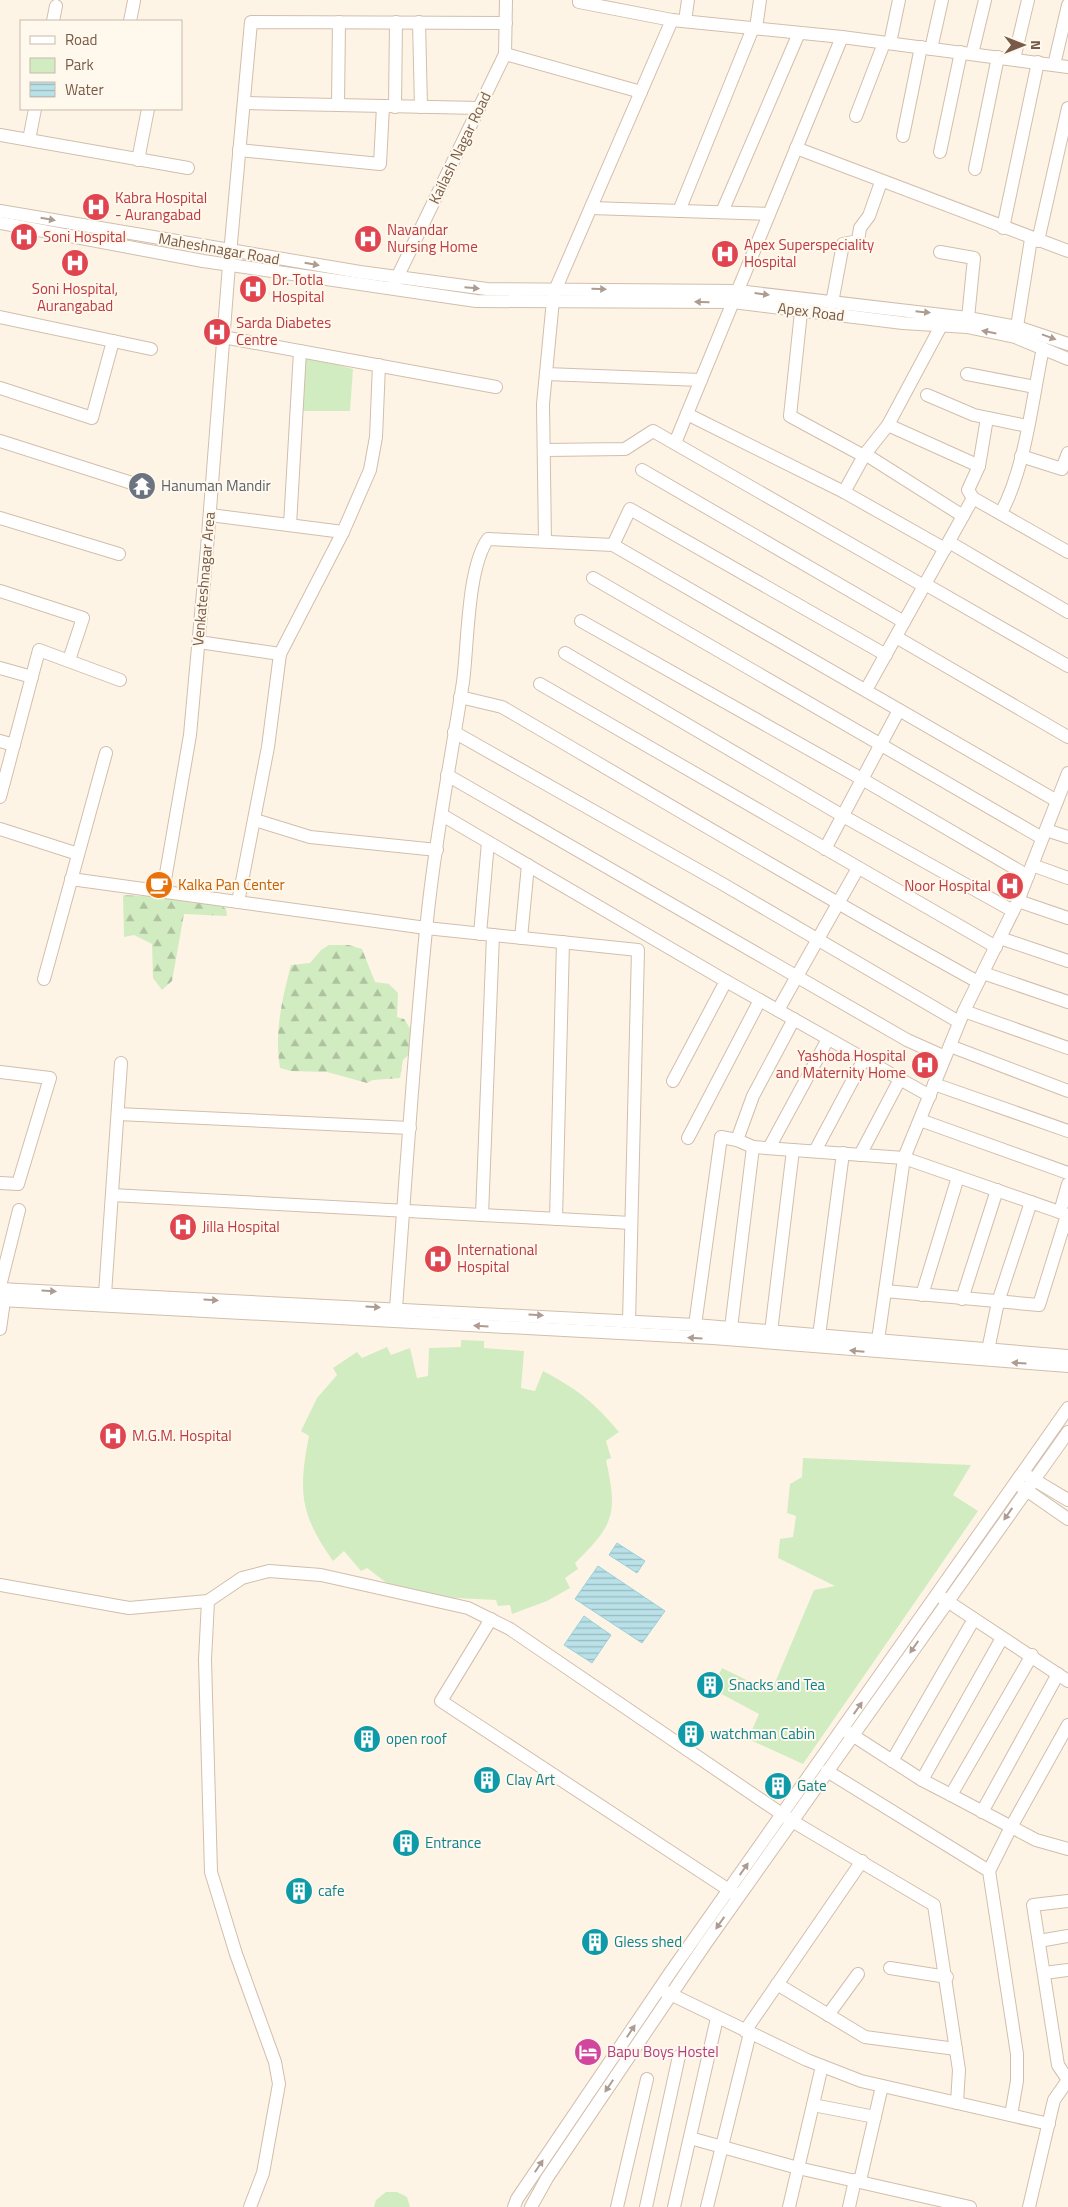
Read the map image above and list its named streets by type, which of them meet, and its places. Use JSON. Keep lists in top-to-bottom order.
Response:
{
  "streets": {
    "street": [
      "Kailash Nagar Road",
      "Maheshnagar Road",
      "Apex Road",
      "Venkateshnagar Area"
    ]
  },
  "crossings": [
    ["Kailash Nagar Road", "Maheshnagar Road"],
    ["Maheshnagar Road", "Apex Road"],
    ["Maheshnagar Road", "Venkateshnagar Area"]
  ],
  "places": {
    "hospital": [
      "Kabra Hospital - Aurangabad",
      "Soni Hospital",
      "Navandar Nursing Home",
      "Apex Superspeciality Hospital",
      "Soni Hospital, Aurangabad",
      "Dr. Totla Hospital",
      "Sarda Diabetes Centre",
      "Noor Hospital",
      "Yashoda Hospital and Maternity Home",
      "Jilla Hospital",
      "International Hospital",
      "M.G.M. Hospital"
    ],
    "temple": ["Hanuman Mandir"],
    "cafe": ["Kalka Pan Center"],
    "building": [
      "Snacks and Tea",
      "watchman Cabin",
      "open roof",
      "Clay Art",
      "Gate",
      "Entrance",
      "cafe",
      "Gless shed"
    ],
    "hotel": ["Bapu Boys Hostel"]
  },
  "legend": ["Road", "Park", "Water"],
  "north": "right"
}
